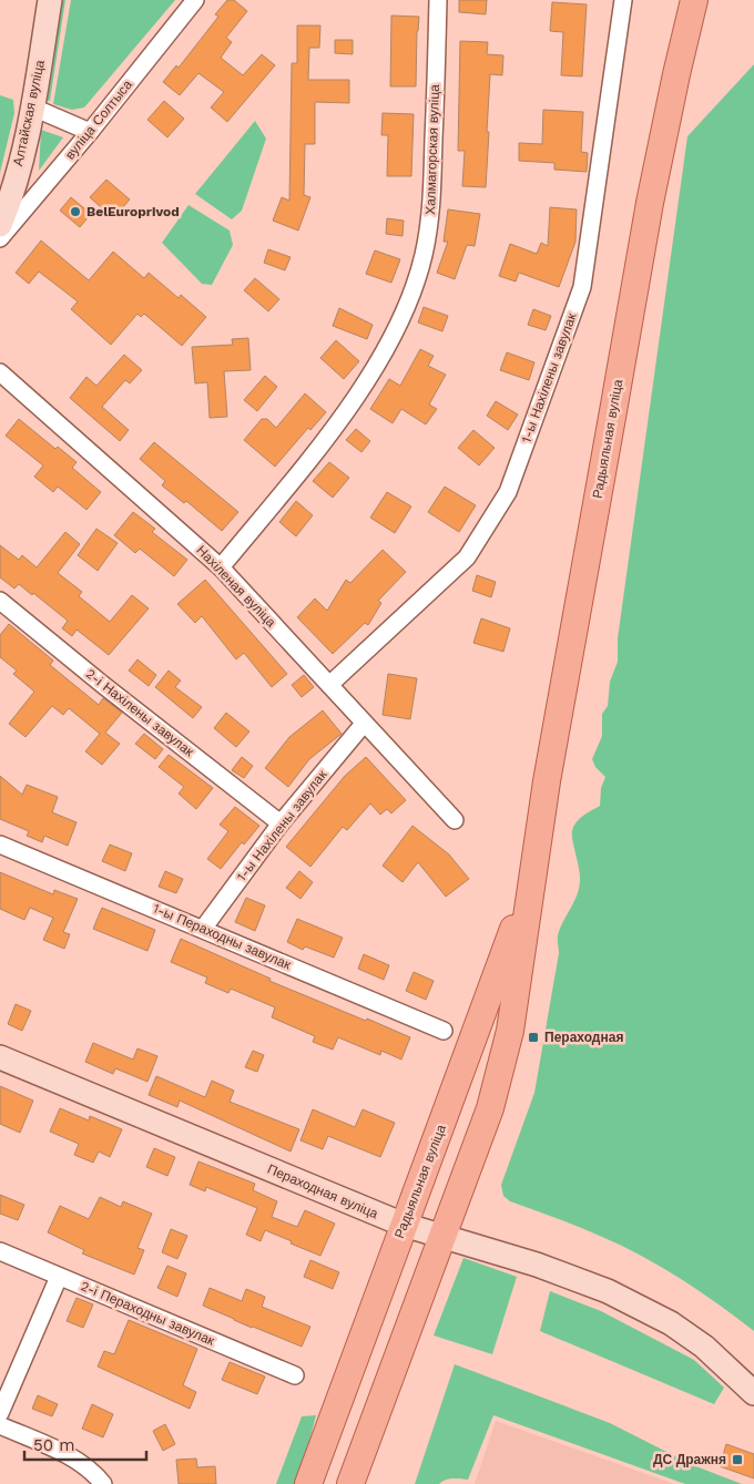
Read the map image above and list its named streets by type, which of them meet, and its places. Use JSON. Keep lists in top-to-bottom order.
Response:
{
  "streets": {
    "main road": ["Радыяльная вуліца"],
    "street": [
      "Алтайская вуліца",
      "вуліца Солтыса",
      "Халмагорская вуліца",
      "1-ы Нахілены завулак",
      "Нахіленая вуліца",
      "2-і Нахілены завулак",
      "1-ы Пераходны завулак",
      "Пераходная вуліца",
      "2-і Пераходны завулак"
    ]
  },
  "crossings": [
    ["Халмагорская вуліца", "Нахіленая вуліца"],
    ["1-ы Нахілены завулак", "Нахіленая вуліца"],
    ["1-ы Нахілены завулак", "2-і Нахілены завулак"],
    ["1-ы Нахілены завулак", "1-ы Пераходны завулак"],
    ["Радыяльная вуліца", "Пераходная вуліца"]
  ],
  "places": {
    "other": ["BelEuroprivod"],
    "transit": ["Пераходная", "ДС Дражня"]
  },
  "scale_bar": "50 m"
}
